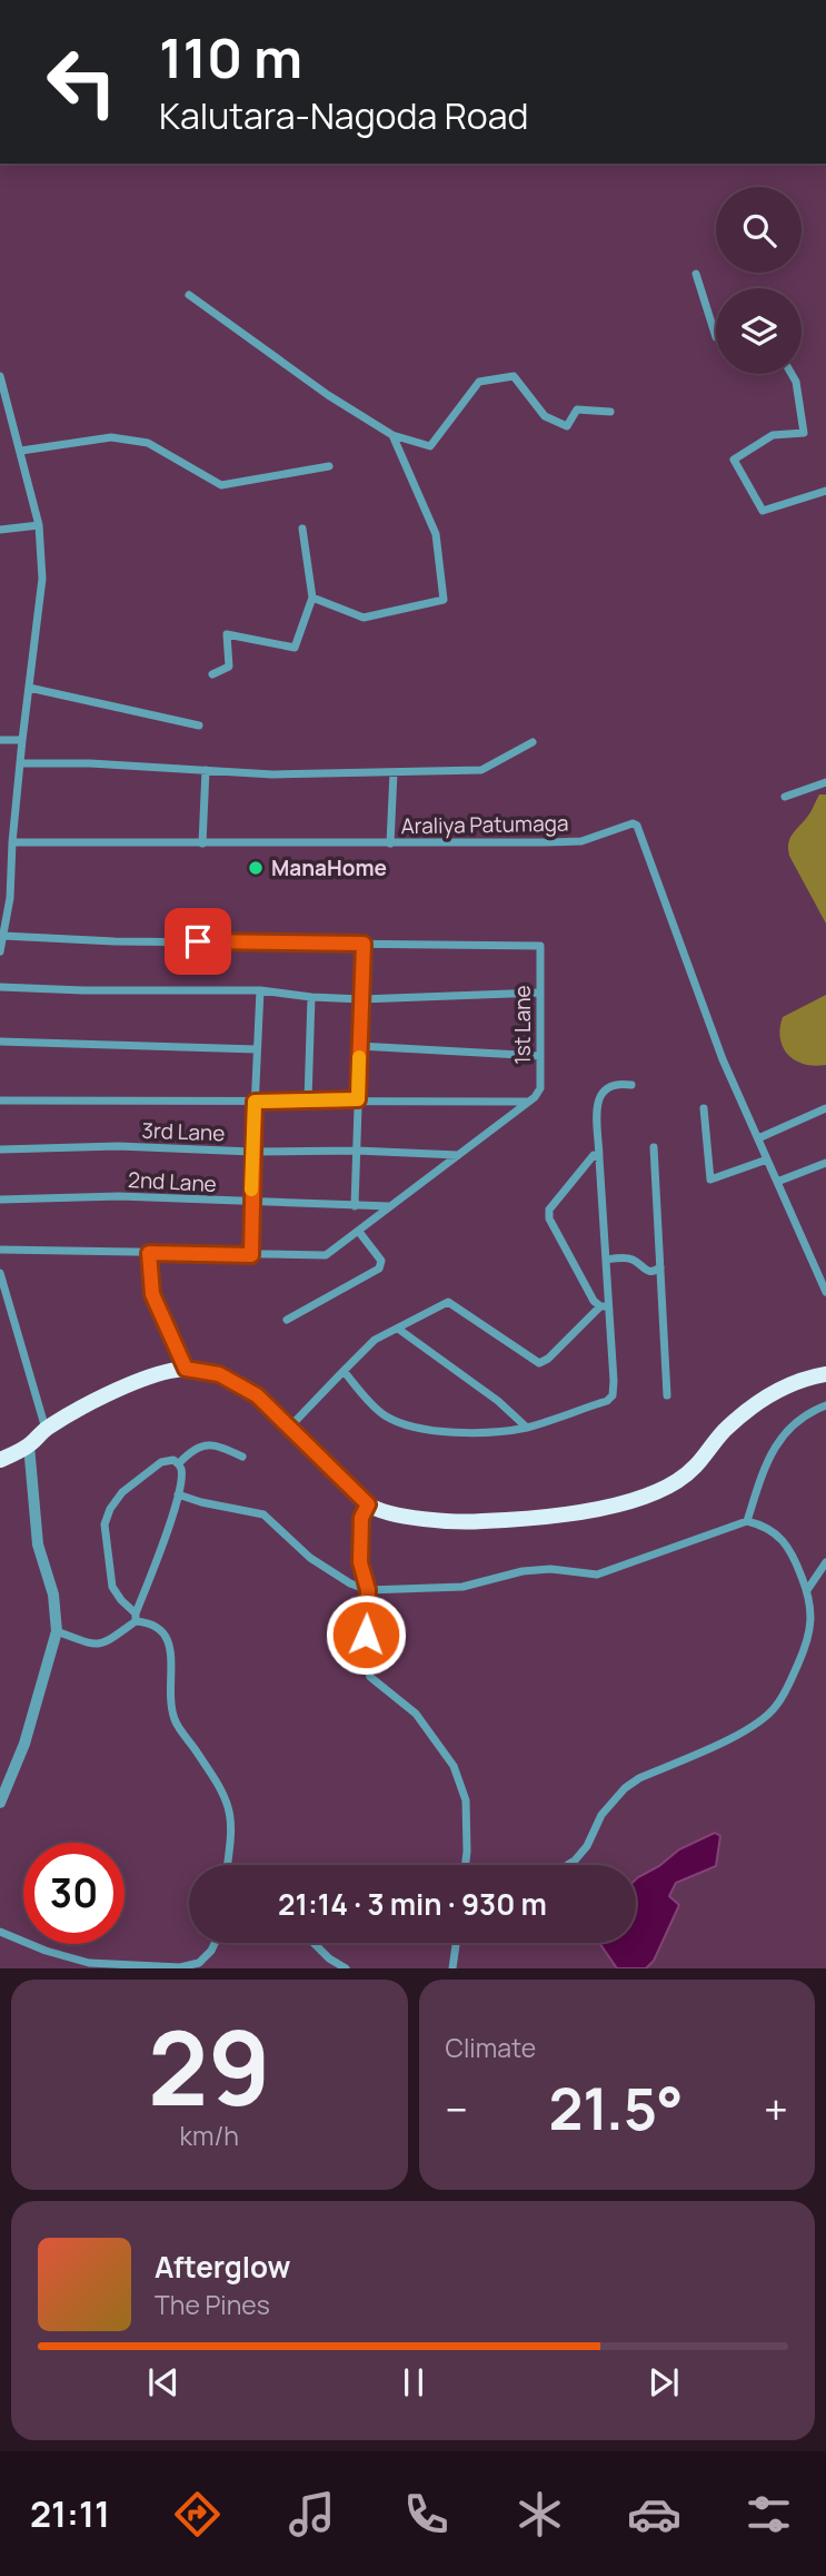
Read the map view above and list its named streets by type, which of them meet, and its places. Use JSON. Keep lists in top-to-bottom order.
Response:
{
  "streets": {
    "street": [
      "Araliya Patumaga",
      "1st Lane",
      "3rd Lane",
      "2nd Lane"
    ]
  },
  "places": ["ManaHome"],
  "page": {
    "turn": ["110 m", "Kalutara-Nagoda Road"],
    "limit": "30",
    "trip": "21:14 · 3 min · 930 m",
    "tile": [
      ["29", "km/h"],
      "Climate"
    ],
    "heat": ["−", "21.5°", "+"],
    "song": ["Afterglow", "The Pines"],
    "tabs": "21:11"
  }
}
